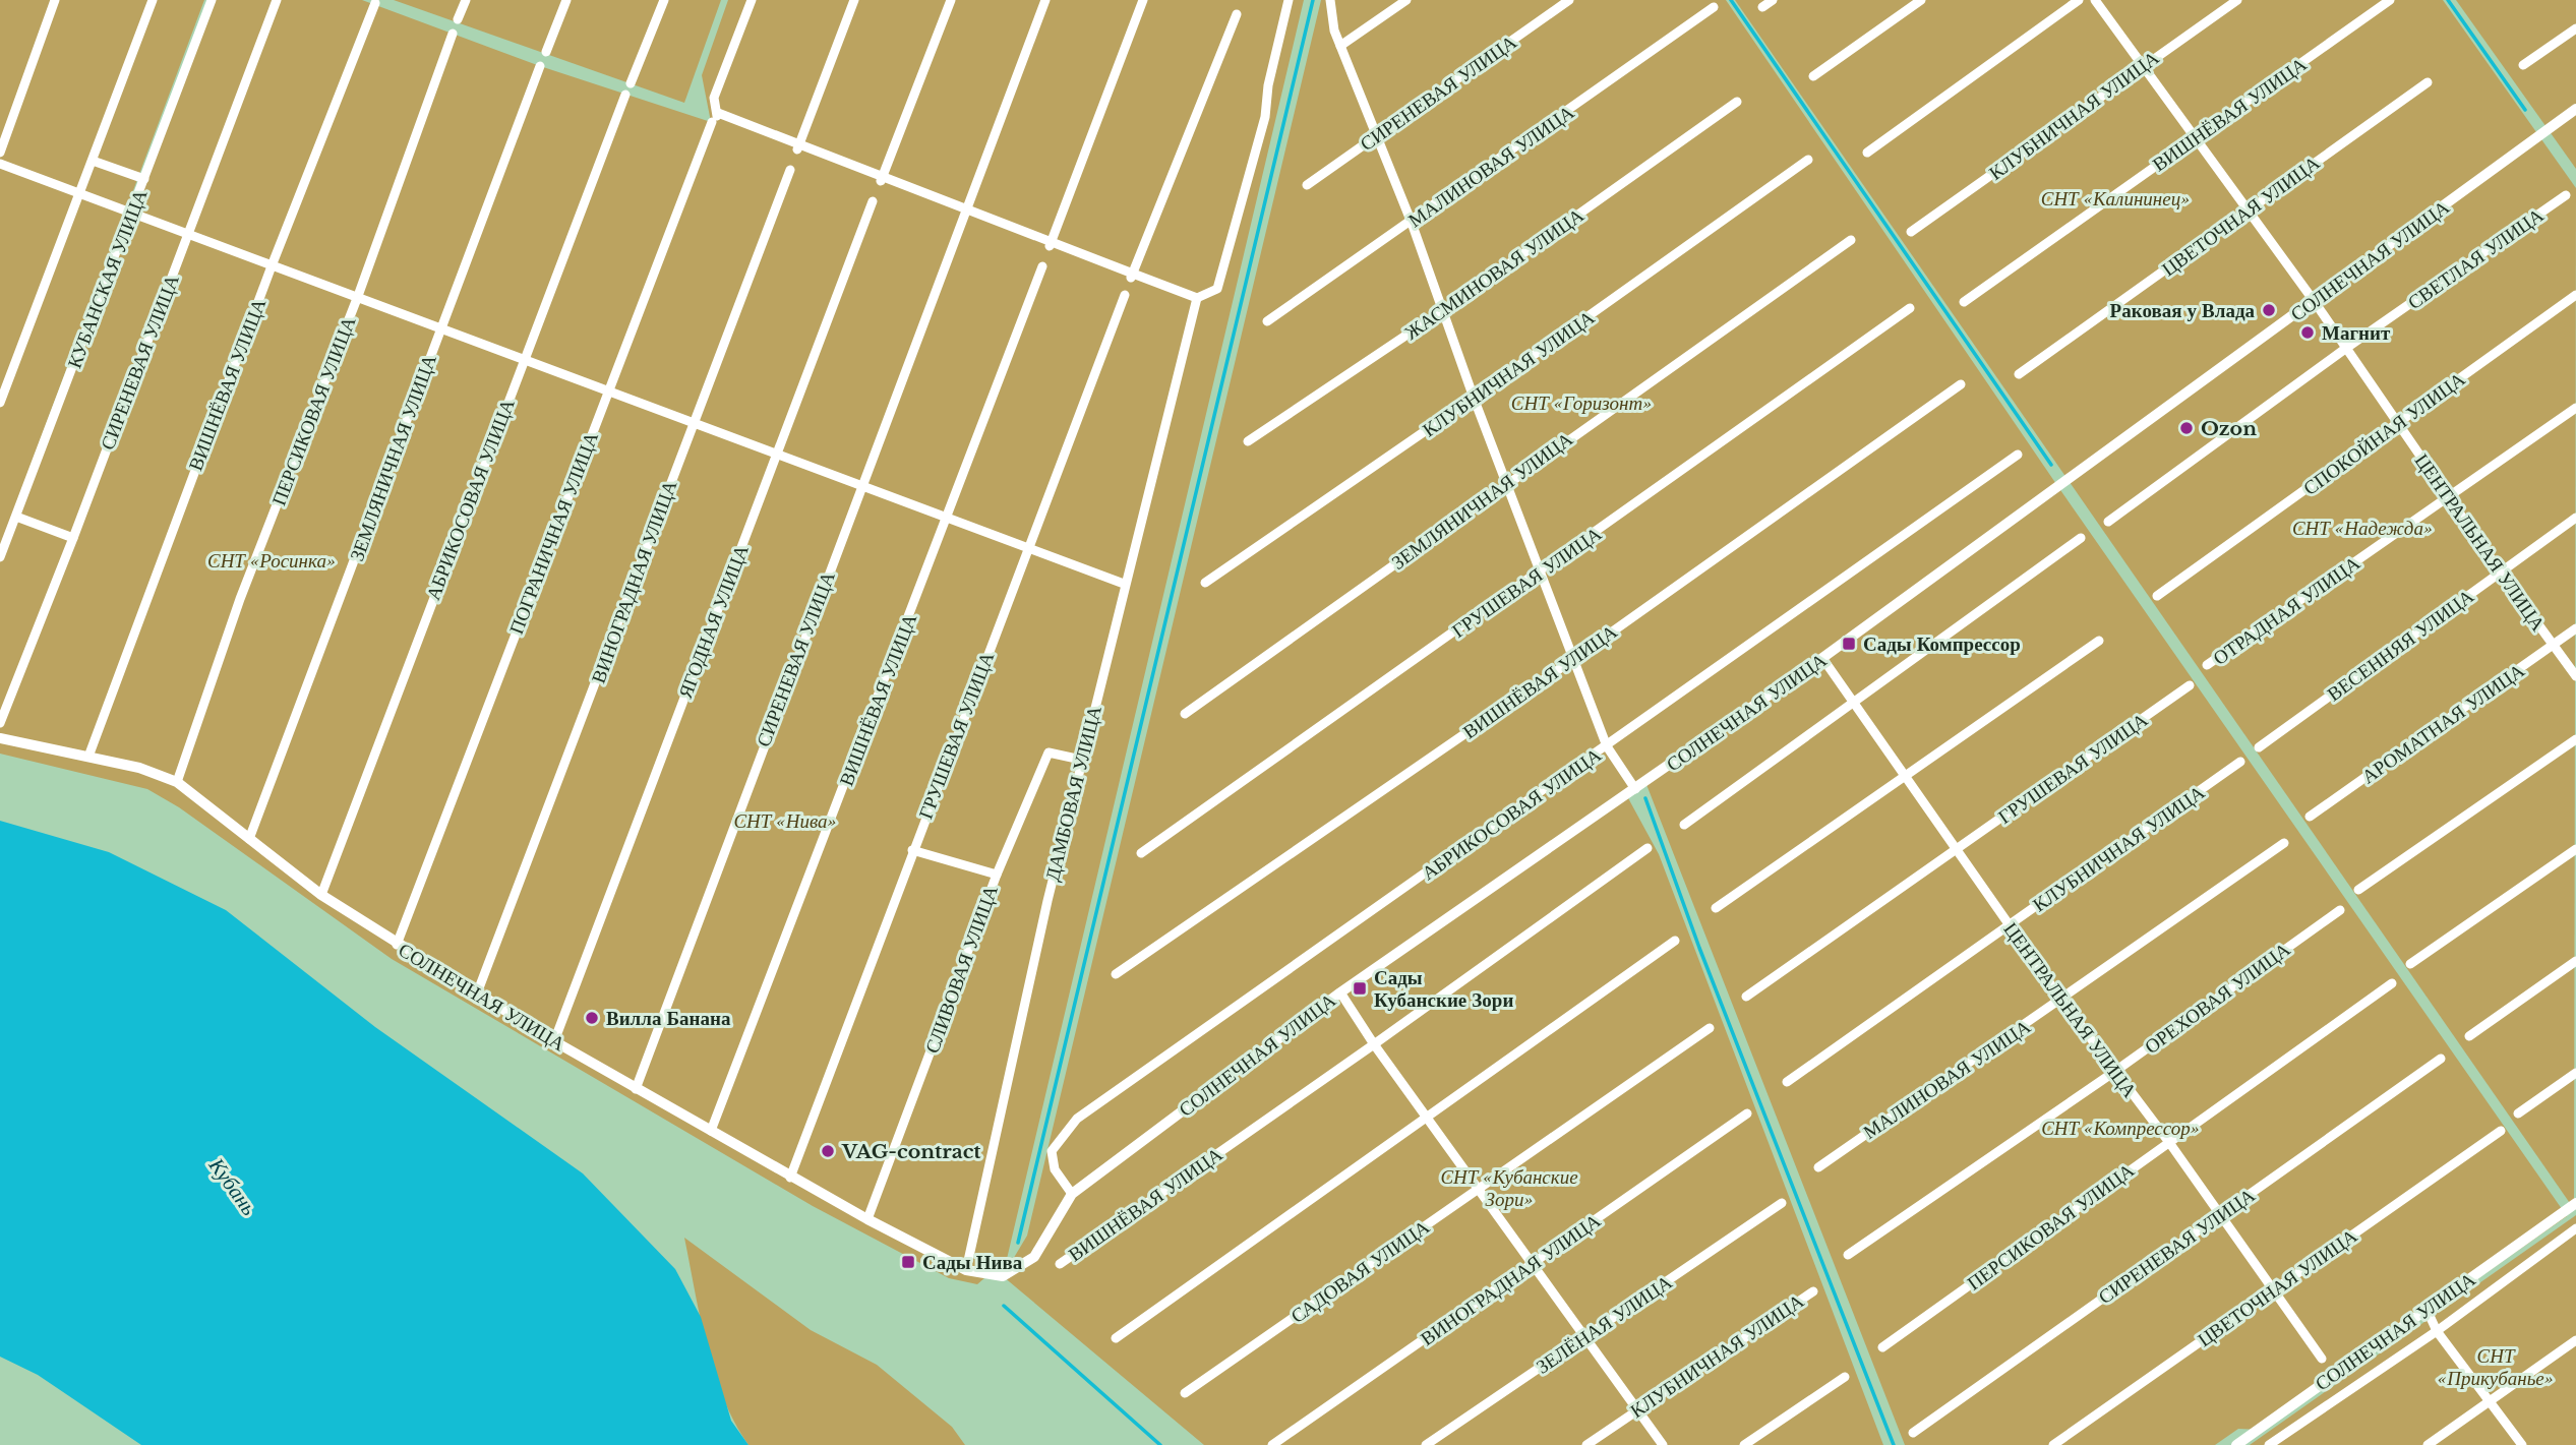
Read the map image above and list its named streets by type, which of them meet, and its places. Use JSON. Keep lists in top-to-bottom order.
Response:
{
  "streets": {
    "street": [
      "СИРЕНЕВАЯ УЛИЦА",
      "ВИШНЁВАЯ УЛИЦА",
      "КЛУБНИЧНАЯ УЛИЦА",
      "МАЛИНОВАЯ УЛИЦА",
      "ЦВЕТОЧНАЯ УЛИЦА",
      "СВЕТЛАЯ УЛИЦА",
      "СОЛНЕЧНАЯ УЛИЦА",
      "ЖАСМИНОВАЯ УЛИЦА",
      "КУБАНСКАЯ УЛИЦА",
      "ПЕРСИКОВАЯ УЛИЦА",
      "СПОКОЙНАЯ УЛИЦА",
      "ЗЕМЛЯНИЧНАЯ УЛИЦА",
      "АБРИКОСОВАЯ УЛИЦА",
      "ПОГРАНИЧНАЯ УЛИЦА",
      "ЦЕНТРАЛЬНАЯ УЛИЦА",
      "ВИНОГРАДНАЯ УЛИЦА",
      "ГРУШЕВАЯ УЛИЦА",
      "ОТРАДНАЯ УЛИЦА",
      "ЯГОДНАЯ УЛИЦА",
      "ВЕСЕННЯЯ УЛИЦА",
      "АРОМАТНАЯ УЛИЦА",
      "ДАМБОВАЯ УЛИЦА",
      "СЛИВОВАЯ УЛИЦА",
      "ОРЕХОВАЯ УЛИЦА",
      "САДОВАЯ УЛИЦА",
      "ЗЕЛЁНАЯ УЛИЦА"
    ]
  },
  "crossings": [
    ["СИРЕНЕВАЯ УЛИЦА", "СОЛНЕЧНАЯ УЛИЦА"],
    ["СИРЕНЕВАЯ УЛИЦА", "ЦЕНТРАЛЬНАЯ УЛИЦА"],
    ["ВИШНЁВАЯ УЛИЦА", "СОЛНЕЧНАЯ УЛИЦА"],
    ["ВИШНЁВАЯ УЛИЦА", "ЦЕНТРАЛЬНАЯ УЛИЦА"],
    ["КЛУБНИЧНАЯ УЛИЦА", "ЦЕНТРАЛЬНАЯ УЛИЦА"],
    ["МАЛИНОВАЯ УЛИЦА", "ЦЕНТРАЛЬНАЯ УЛИЦА"],
    ["ЦВЕТОЧНАЯ УЛИЦА", "ЦЕНТРАЛЬНАЯ УЛИЦА"],
    ["СВЕТЛАЯ УЛИЦА", "ЦЕНТРАЛЬНАЯ УЛИЦА"],
    ["СОЛНЕЧНАЯ УЛИЦА", "ПЕРСИКОВАЯ УЛИЦА"],
    ["СОЛНЕЧНАЯ УЛИЦА", "ЗЕМЛЯНИЧНАЯ УЛИЦА"],
    ["СОЛНЕЧНАЯ УЛИЦА", "АБРИКОСОВАЯ УЛИЦА"],
    ["СОЛНЕЧНАЯ УЛИЦА", "ПОГРАНИЧНАЯ УЛИЦА"],
    ["СОЛНЕЧНАЯ УЛИЦА", "ЦЕНТРАЛЬНАЯ УЛИЦА"],
    ["СОЛНЕЧНАЯ УЛИЦА", "ВИНОГРАДНАЯ УЛИЦА"],
    ["СОЛНЕЧНАЯ УЛИЦА", "ГРУШЕВАЯ УЛИЦА"],
    ["СОЛНЕЧНАЯ УЛИЦА", "ЯГОДНАЯ УЛИЦА"],
    ["СОЛНЕЧНАЯ УЛИЦА", "ДАМБОВАЯ УЛИЦА"],
    ["СОЛНЕЧНАЯ УЛИЦА", "СЛИВОВАЯ УЛИЦА"],
    ["ПЕРСИКОВАЯ УЛИЦА", "ЦЕНТРАЛЬНАЯ УЛИЦА"],
    ["СПОКОЙНАЯ УЛИЦА", "ЦЕНТРАЛЬНАЯ УЛИЦА"],
    ["ЦЕНТРАЛЬНАЯ УЛИЦА", "ГРУШЕВАЯ УЛИЦА"],
    ["ЦЕНТРАЛЬНАЯ УЛИЦА", "ОТРАДНАЯ УЛИЦА"],
    ["ЦЕНТРАЛЬНАЯ УЛИЦА", "ВЕСЕННЯЯ УЛИЦА"],
    ["ЦЕНТРАЛЬНАЯ УЛИЦА", "АРОМАТНАЯ УЛИЦА"],
    ["ЦЕНТРАЛЬНАЯ УЛИЦА", "ОРЕХОВАЯ УЛИЦА"],
    ["ДАМБОВАЯ УЛИЦА", "СЛИВОВАЯ УЛИЦА"]
  ],
  "water": ["Кубань"],
  "parks": [
    "СНТ «Калининец»",
    "СНТ «Горизонт»",
    "СНТ «Надежда»",
    "СНТ «Росинка»",
    "СНТ «Нива»",
    "СНТ «Компрессор»",
    "СНТ «Кубанские Зори»",
    "СНТ «Прикубанье»"
  ],
  "places": {
    "other": [
      "Раковая у Влада",
      "Магнит",
      "Ozon",
      "Вилла Банана",
      "VAG-contract"
    ],
    "transit": ["Сады Компрессор", "Сады Кубанские Зори", "Сады Нива"]
  }
}
